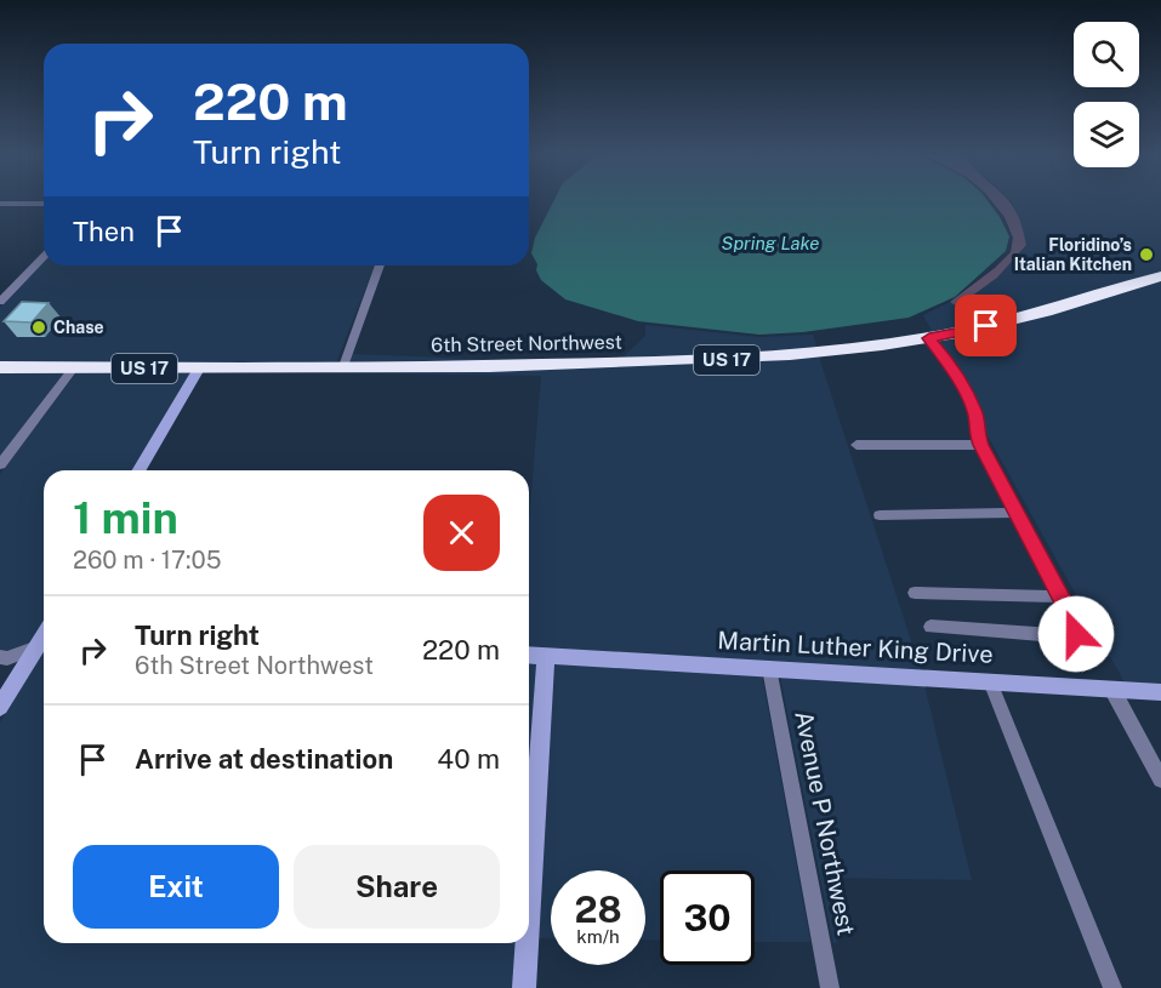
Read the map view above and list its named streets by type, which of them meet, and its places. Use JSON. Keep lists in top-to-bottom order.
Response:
{
  "streets": {
    "highway": ["6th Street Northwest", "US 17"],
    "street": ["Martin Luther King Drive", "Avenue P Northwest"]
  },
  "crossings": [
    ["Martin Luther King Drive", "Avenue P Northwest"]
  ],
  "water": ["Spring Lake"],
  "places": ["Floridino’s Italian Kitchen", "Chase"],
  "page": {
    "turn": ["220 m", "Turn right"],
    "then": "Then",
    "heading": ["1 min", "260 m · 17:05"],
    "list": [
      {
        "name": "Turn right",
        "note": "6th Street Northwest",
        "value": "220 m"
      },
      {
        "name": "Arrive at destination",
        "value": "40 m"
      }
    ],
    "buttons": ["Exit", "Share"],
    "speed": "28 km/h",
    "limit": "30"
  }
}
